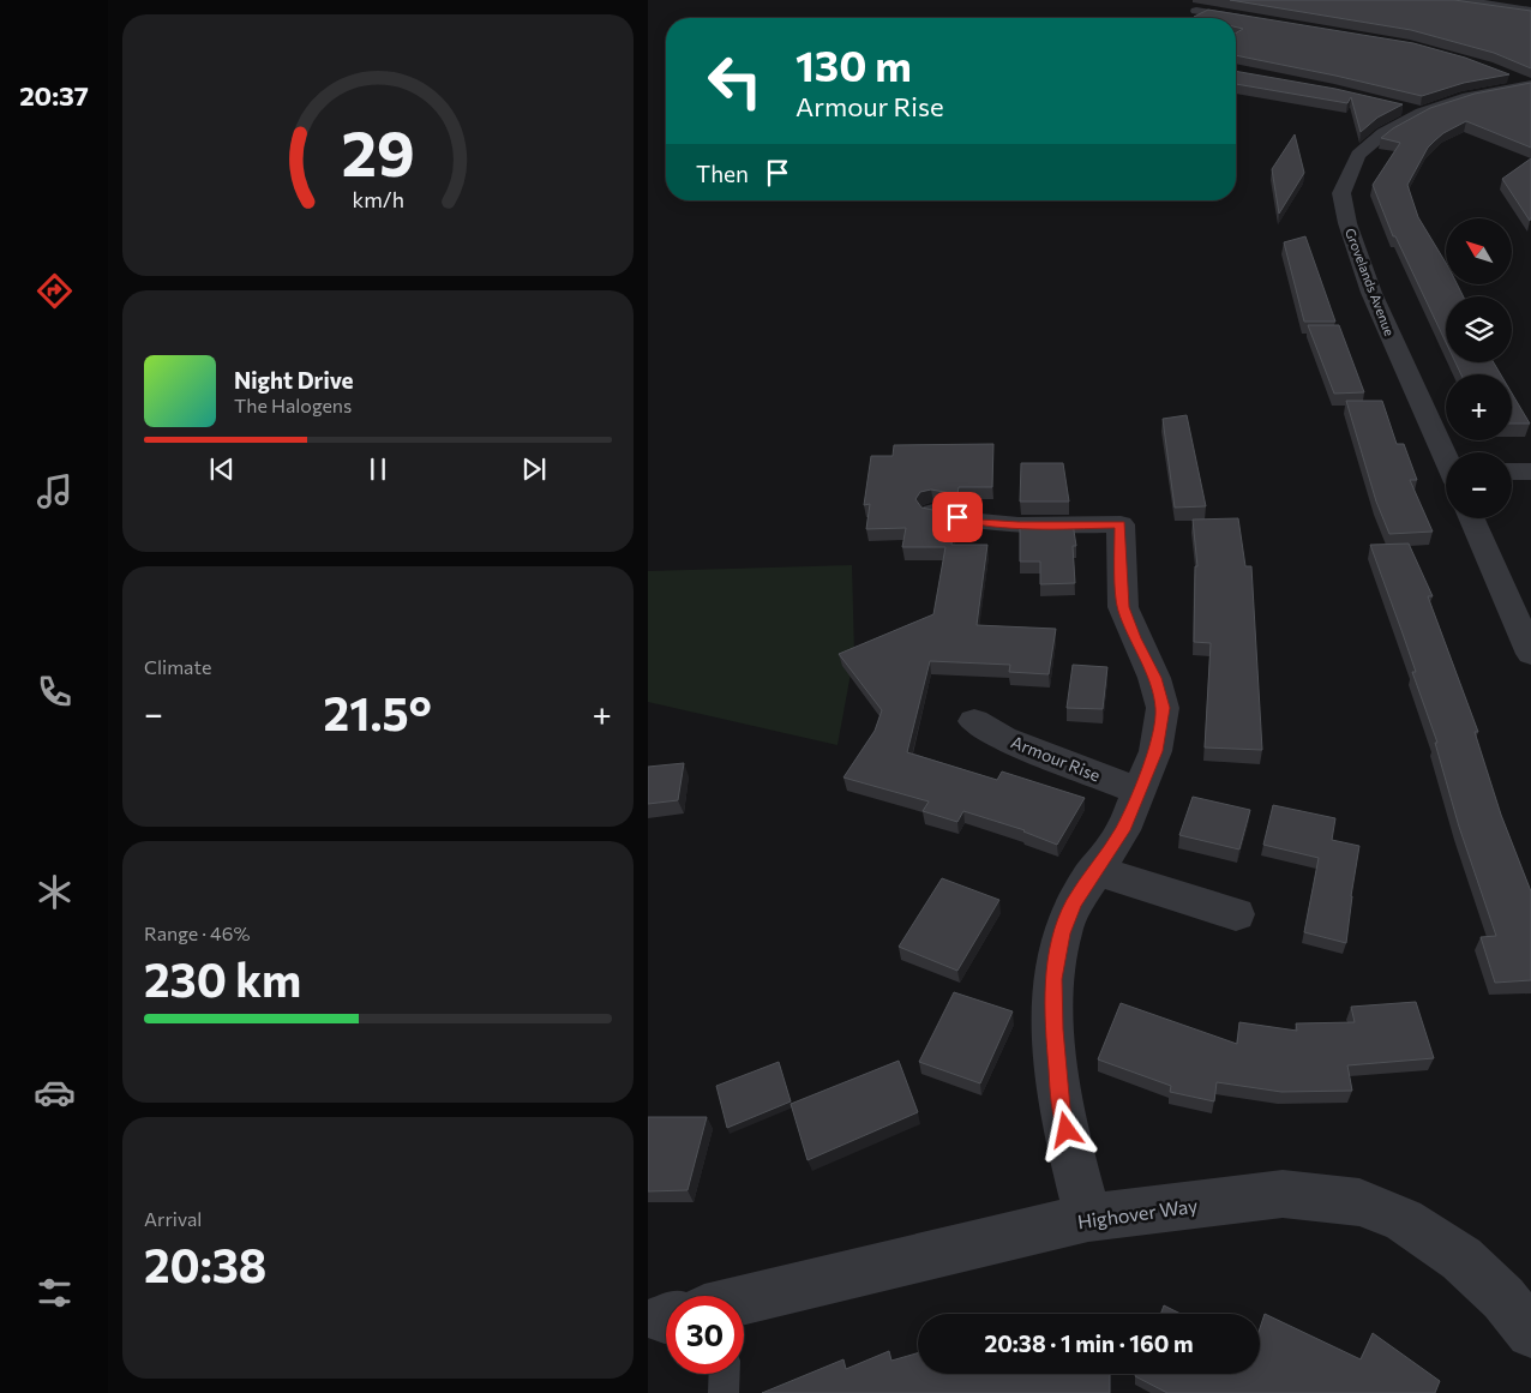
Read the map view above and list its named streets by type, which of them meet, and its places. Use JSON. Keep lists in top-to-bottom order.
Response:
{
  "streets": {
    "street": ["Grovelands Avenue", "Armour Rise", "Highover Way"]
  },
  "north": "top left",
  "page": {
    "tabs": "20:37",
    "turn": ["130 m", "Armour Rise"],
    "then": "Then",
    "map_buttons": ["+", "−"],
    "song": ["Night Drive", "The Halogens"],
    "tile": [
      "Climate",
      ["Range · 46%", "230 km"],
      ["Arrival", "20:38"]
    ],
    "heat": ["−", "21.5°", "+"],
    "limit": "30",
    "trip": "20:38 · 1 min · 160 m",
    "gauge": ["29", "km/h"]
  }
}
